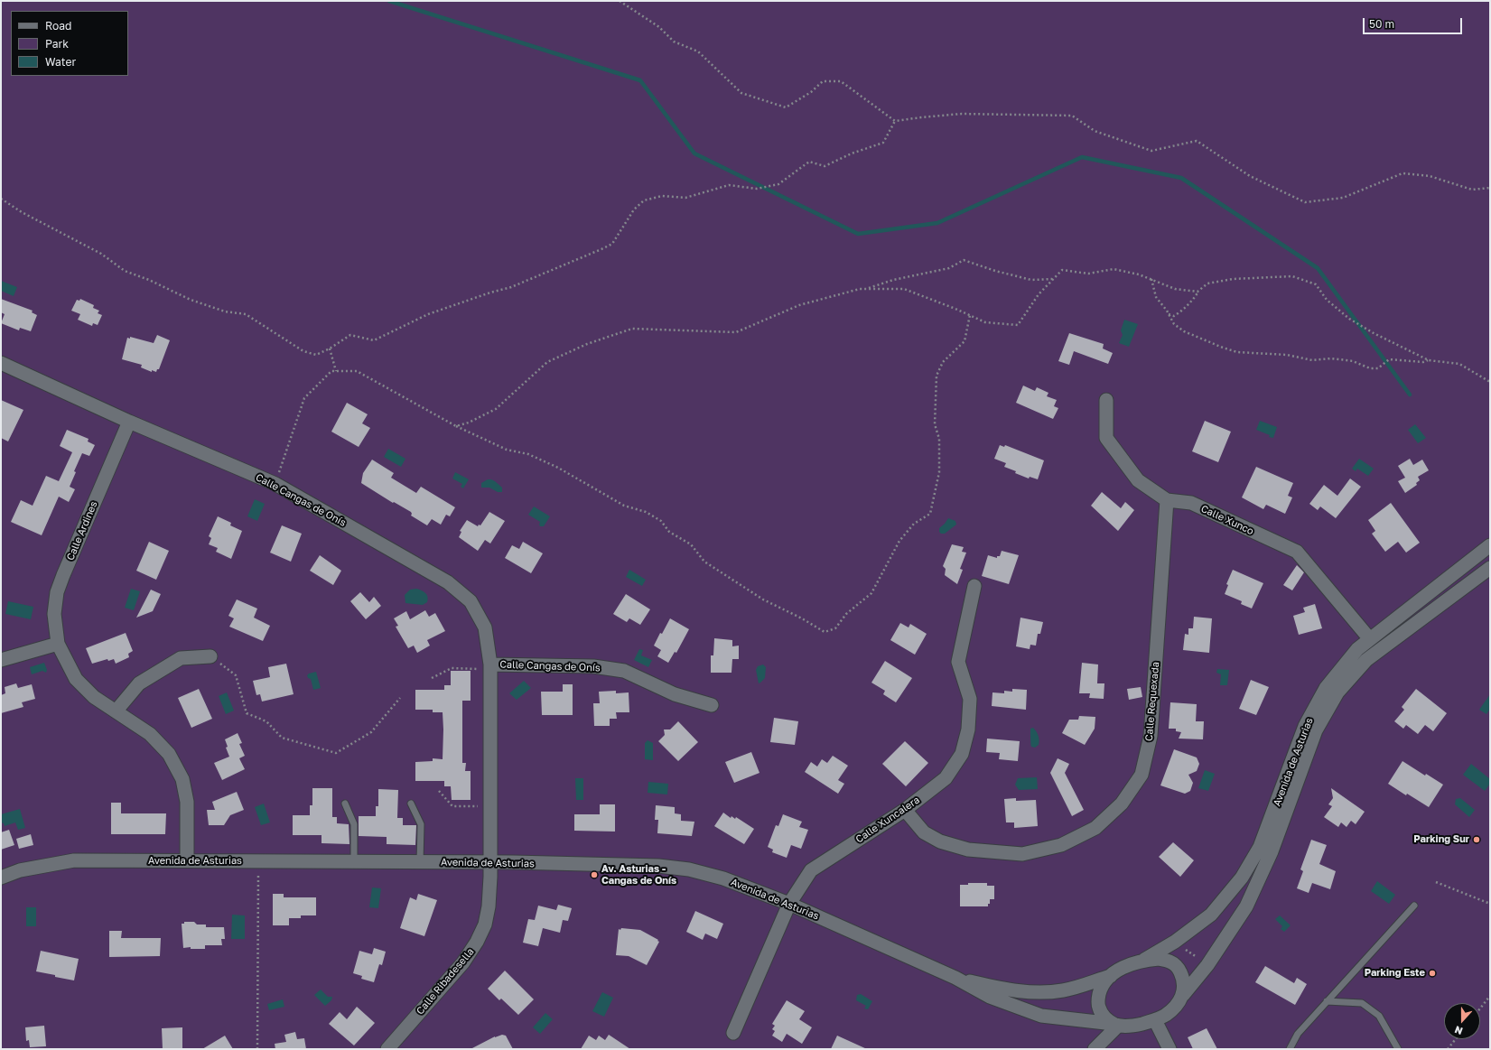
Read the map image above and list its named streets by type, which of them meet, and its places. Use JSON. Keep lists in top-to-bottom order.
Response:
{
  "streets": {
    "street": [
      "Calle Cangas de Onís",
      "Calle Xunco",
      "Calle Ardines",
      "Calle Requexada",
      "Avenida de Asturias",
      "Calle Xuncalera",
      "Calle Ribadesella"
    ]
  },
  "crossings": [
    ["Calle Cangas de Onís", "Calle Ardines"],
    ["Calle Cangas de Onís", "Avenida de Asturias"],
    ["Calle Cangas de Onís", "Calle Ribadesella"],
    ["Calle Xunco", "Calle Requexada"],
    ["Calle Xunco", "Avenida de Asturias"],
    ["Calle Ardines", "Avenida de Asturias"],
    ["Calle Requexada", "Calle Xuncalera"],
    ["Avenida de Asturias", "Calle Xuncalera"],
    ["Avenida de Asturias", "Calle Ribadesella"]
  ],
  "places": ["Parking Sur", "Av. Asturias - Cangas de Onís", "Parking Este"],
  "legend": ["Road", "Park", "Water"],
  "scale_bar": "50 m",
  "north": "bottom"
}
